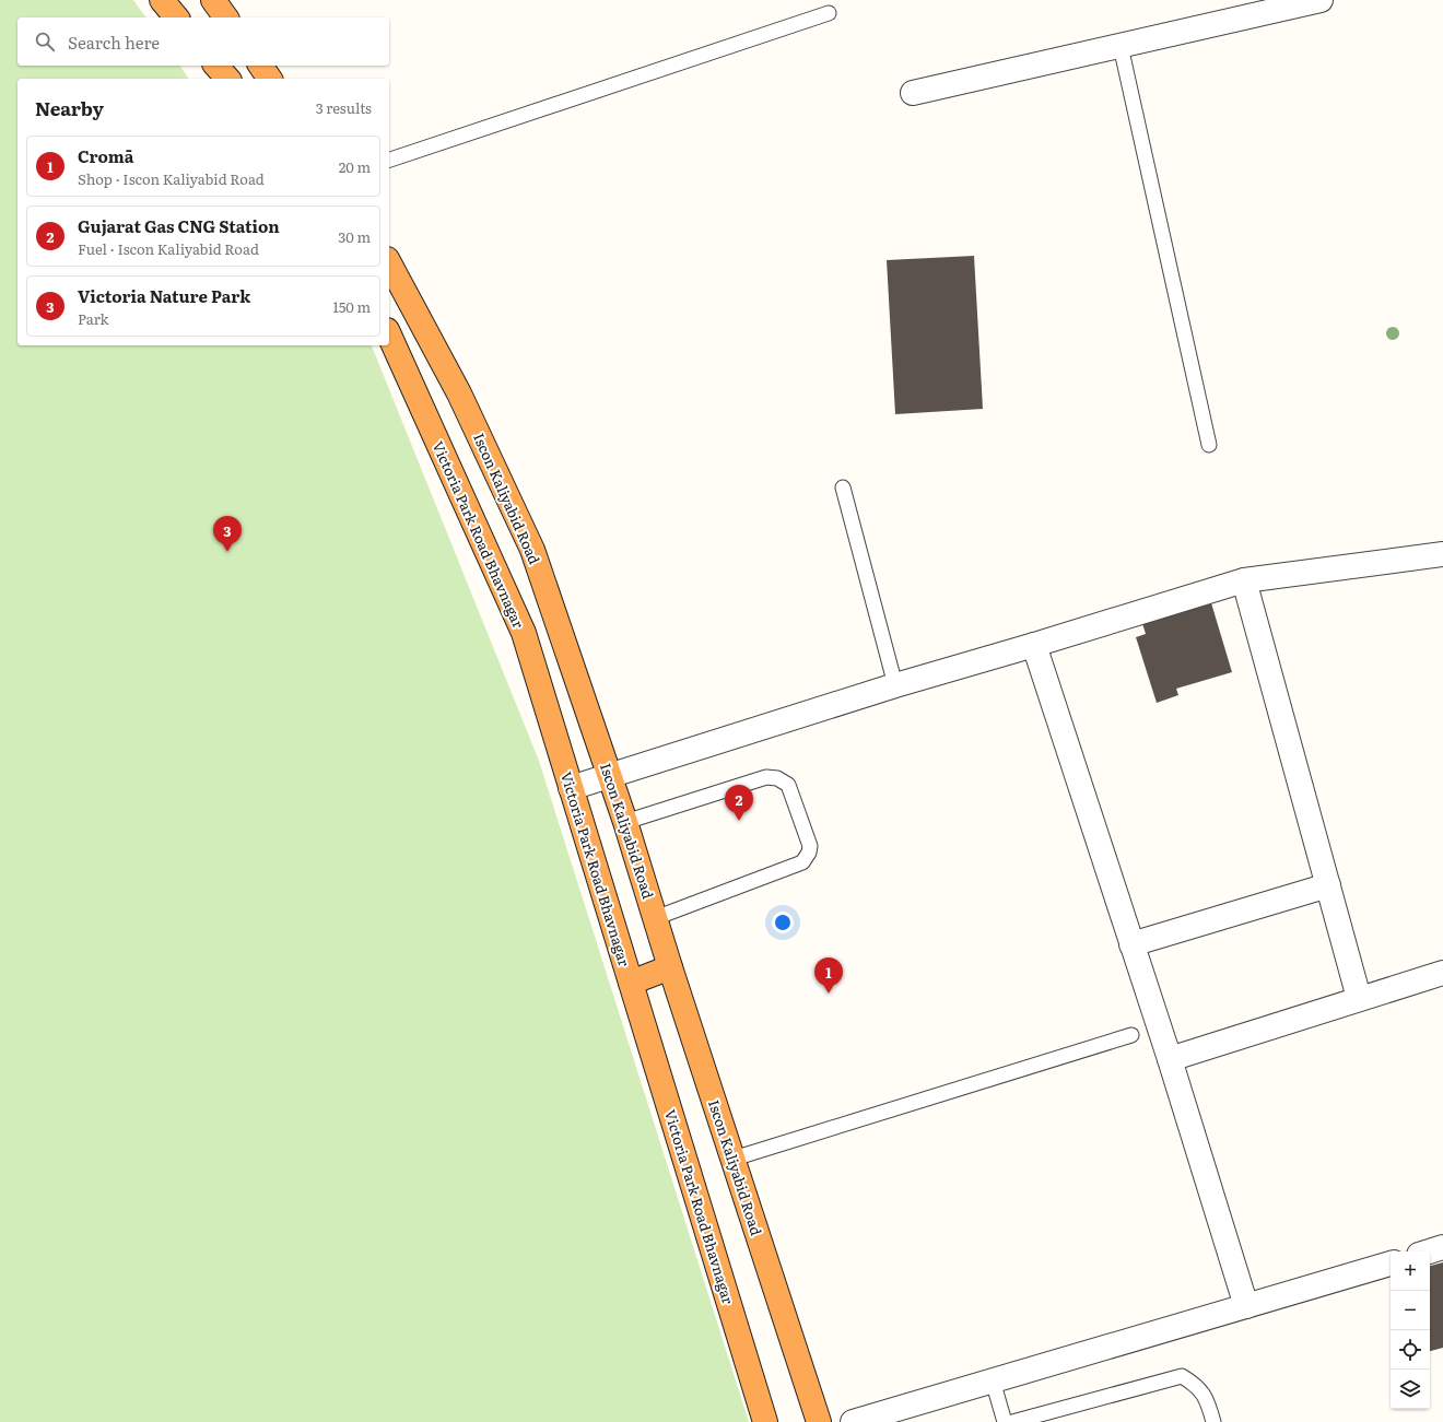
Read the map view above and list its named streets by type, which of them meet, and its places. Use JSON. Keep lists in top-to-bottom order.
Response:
{
  "streets": {
    "highway": ["Iscon Kaliyabid Road", "Victoria Park Road Bhavnagar"]
  },
  "page": {
    "search": "Search here",
    "heading": ["Nearby", "3 results"],
    "list": [
      {
        "mark": "1",
        "name": "Cromā",
        "note": "Shop · Iscon Kaliyabid Road",
        "value": "20 m"
      },
      {
        "mark": "2",
        "name": "Gujarat Gas CNG Station",
        "note": "Fuel · Iscon Kaliyabid Road",
        "value": "30 m"
      },
      {
        "mark": "3",
        "name": "Victoria Nature Park",
        "note": "Park",
        "value": "150 m"
      }
    ],
    "pins": ["3", "2", "1"],
    "map_buttons": ["+", "−"]
  }
}
